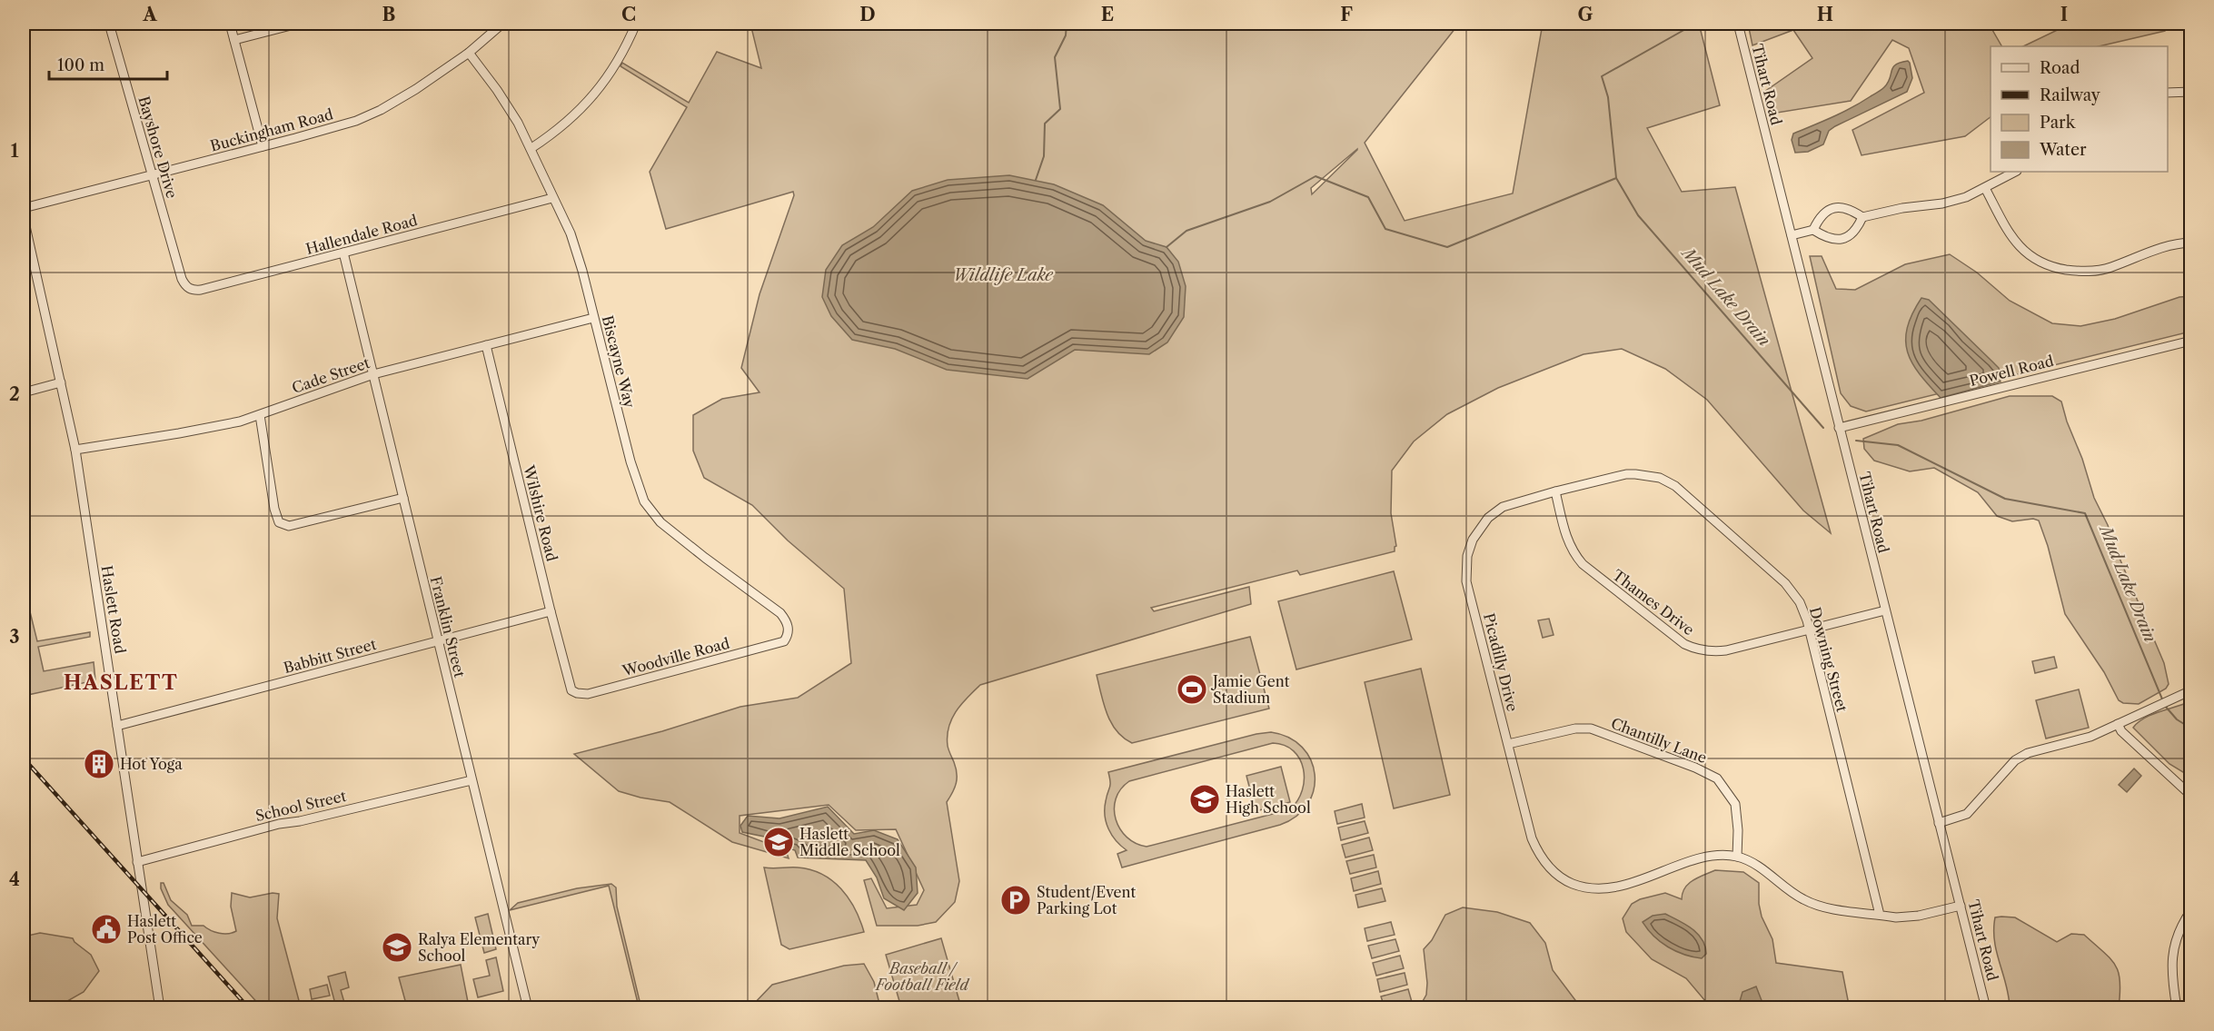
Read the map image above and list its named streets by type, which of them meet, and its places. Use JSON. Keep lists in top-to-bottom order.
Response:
{
  "streets": {
    "street": [
      "Tihart Road",
      "Buckingham Road",
      "Bayshore Drive",
      "Hallendale Road",
      "Biscayne Way",
      "Powell Road",
      "Cade Street",
      "Wilshire Road",
      "Thames Drive",
      "Haslett Road",
      "Franklin Street",
      "Babbitt Street",
      "Woodville Road",
      "Downing Street",
      "Picadilly Drive",
      "Chantilly Lane",
      "School Street"
    ]
  },
  "crossings": [
    ["Tihart Road", "Powell Road"],
    ["Tihart Road", "Thames Drive"],
    ["Buckingham Road", "Bayshore Drive"],
    ["Buckingham Road", "Biscayne Way"],
    ["Bayshore Drive", "Hallendale Road"],
    ["Hallendale Road", "Biscayne Way"],
    ["Hallendale Road", "Franklin Street"],
    ["Biscayne Way", "Cade Street"],
    ["Biscayne Way", "Woodville Road"],
    ["Cade Street", "Wilshire Road"],
    ["Cade Street", "Haslett Road"],
    ["Cade Street", "Franklin Street"],
    ["Wilshire Road", "Babbitt Street"],
    ["Wilshire Road", "Woodville Road"],
    ["Thames Drive", "Downing Street"],
    ["Thames Drive", "Picadilly Drive"],
    ["Haslett Road", "Babbitt Street"],
    ["Haslett Road", "School Street"],
    ["Franklin Street", "Babbitt Street"],
    ["Franklin Street", "School Street"],
    ["Downing Street", "Picadilly Drive"],
    ["Picadilly Drive", "Chantilly Lane"]
  ],
  "districts": ["HASLETT"],
  "water": ["Wildlife Lake", "Mud Lake Drain"],
  "parks": ["Baseball / Football Field"],
  "places": {
    "sports": ["Jamie Gent Stadium"],
    "building": ["Hot Yoga"],
    "school or university": ["Haslett High School", "Haslett Middle School", "Ralya Elementary School"],
    "parking": ["Student/Event Parking Lot"],
    "public building": ["Haslett Post Office"]
  },
  "legend": [
    "Road",
    "Railway",
    "Park",
    "Water"
  ],
  "scale_bar": "100 m",
  "grid": {
    "columns": [
      "A",
      "B",
      "C",
      "D",
      "E",
      "F",
      "G",
      "H",
      "I"
    ],
    "rows": [
      "1",
      "2",
      "3",
      "4"
    ]
  }
}
